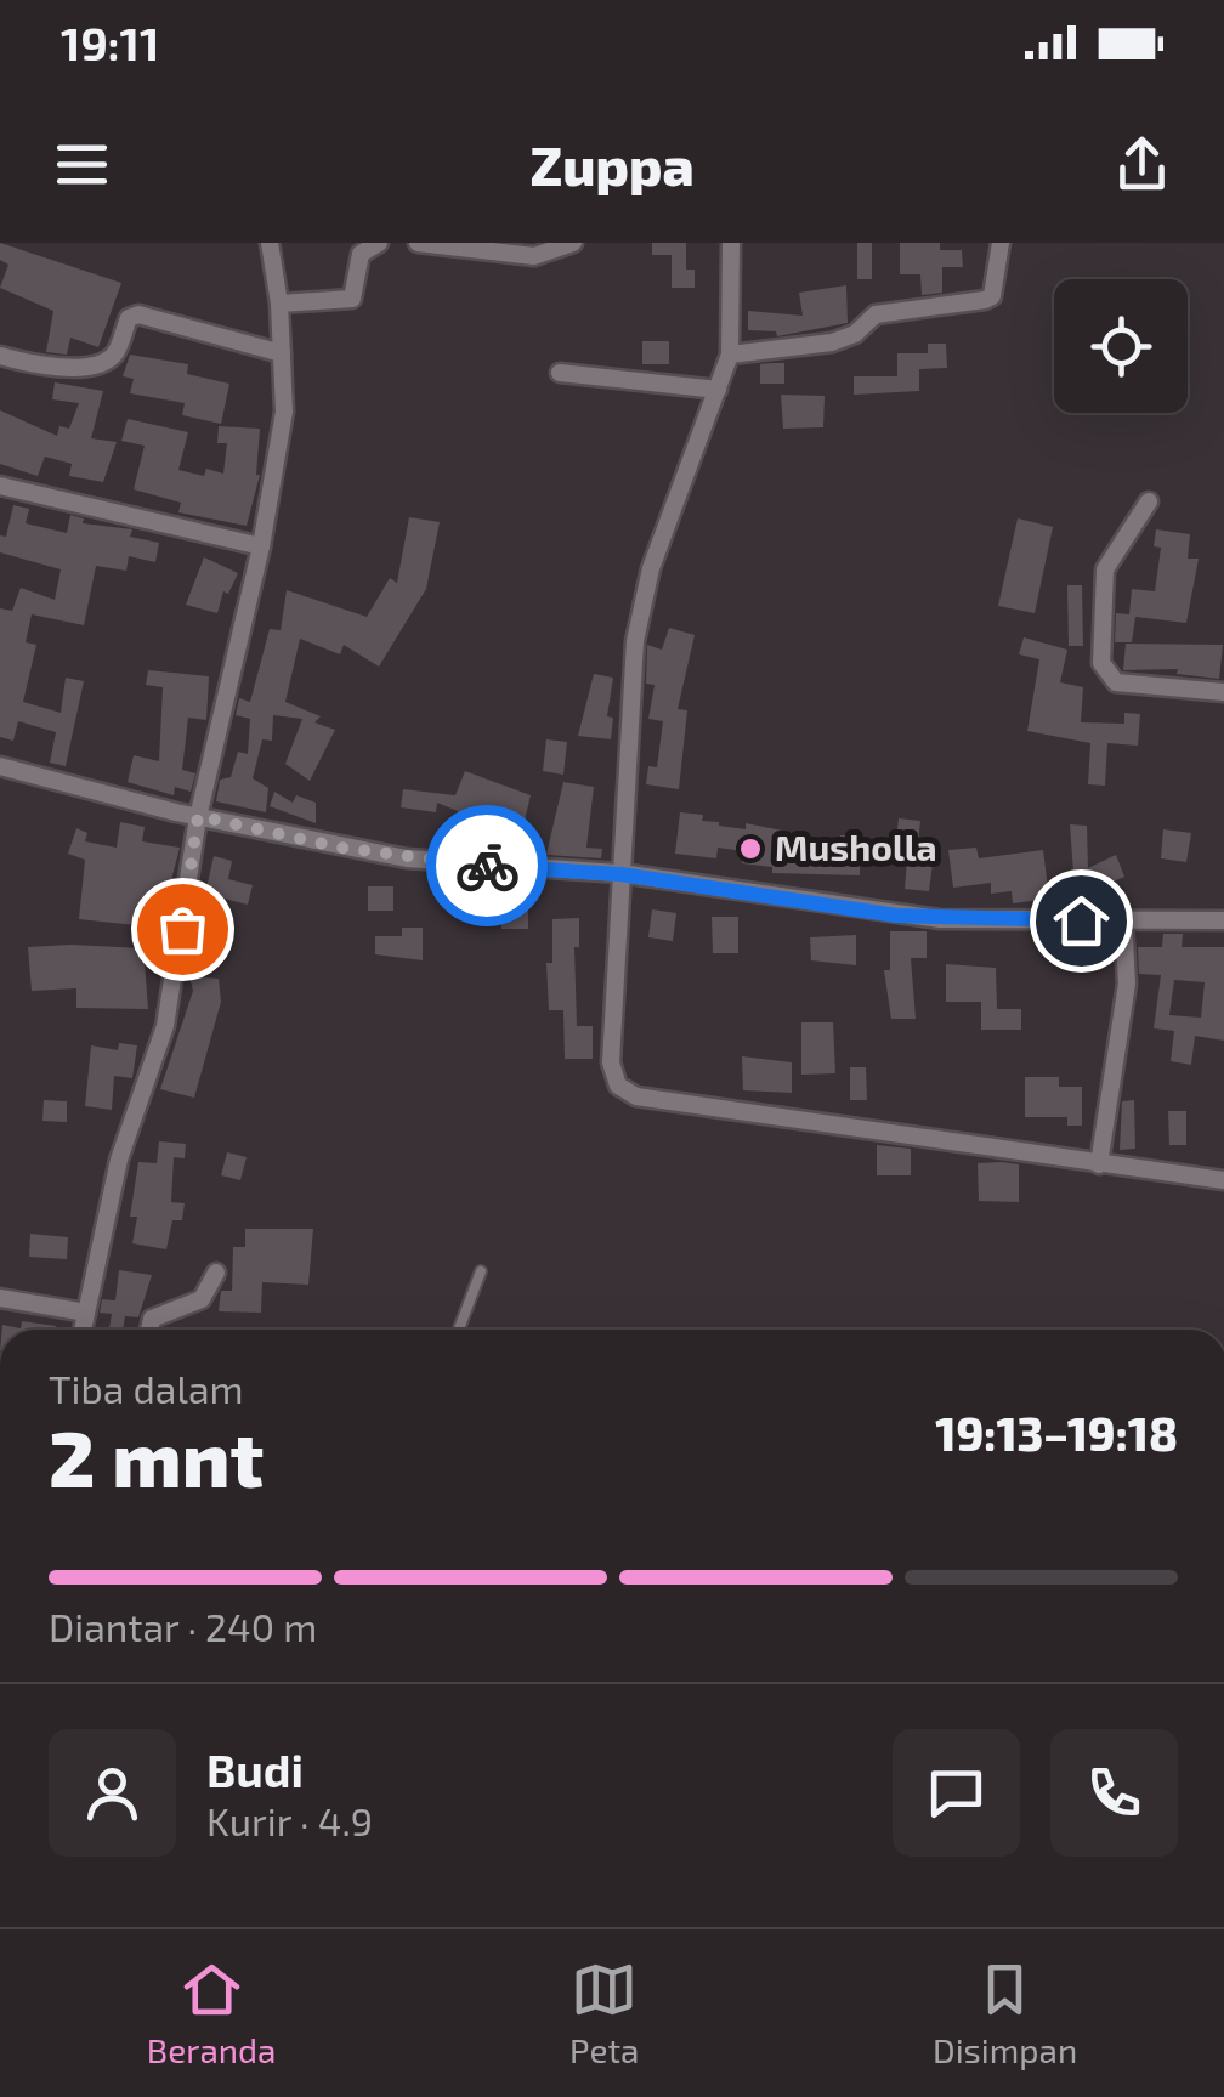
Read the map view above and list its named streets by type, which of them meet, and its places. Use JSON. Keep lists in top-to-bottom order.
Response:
{
  "places": ["Musholla"],
  "page": {
    "status": "19:11",
    "header": "Zuppa",
    "heading": ["2 mnt", "Tiba dalam", "19:13–19:18"],
    "panel": ["Budi", "Kurir · 4.9"],
    "bar": "Diantar · 240 m",
    "tabs": ["Beranda", "Peta", "Disimpan"]
  }
}
